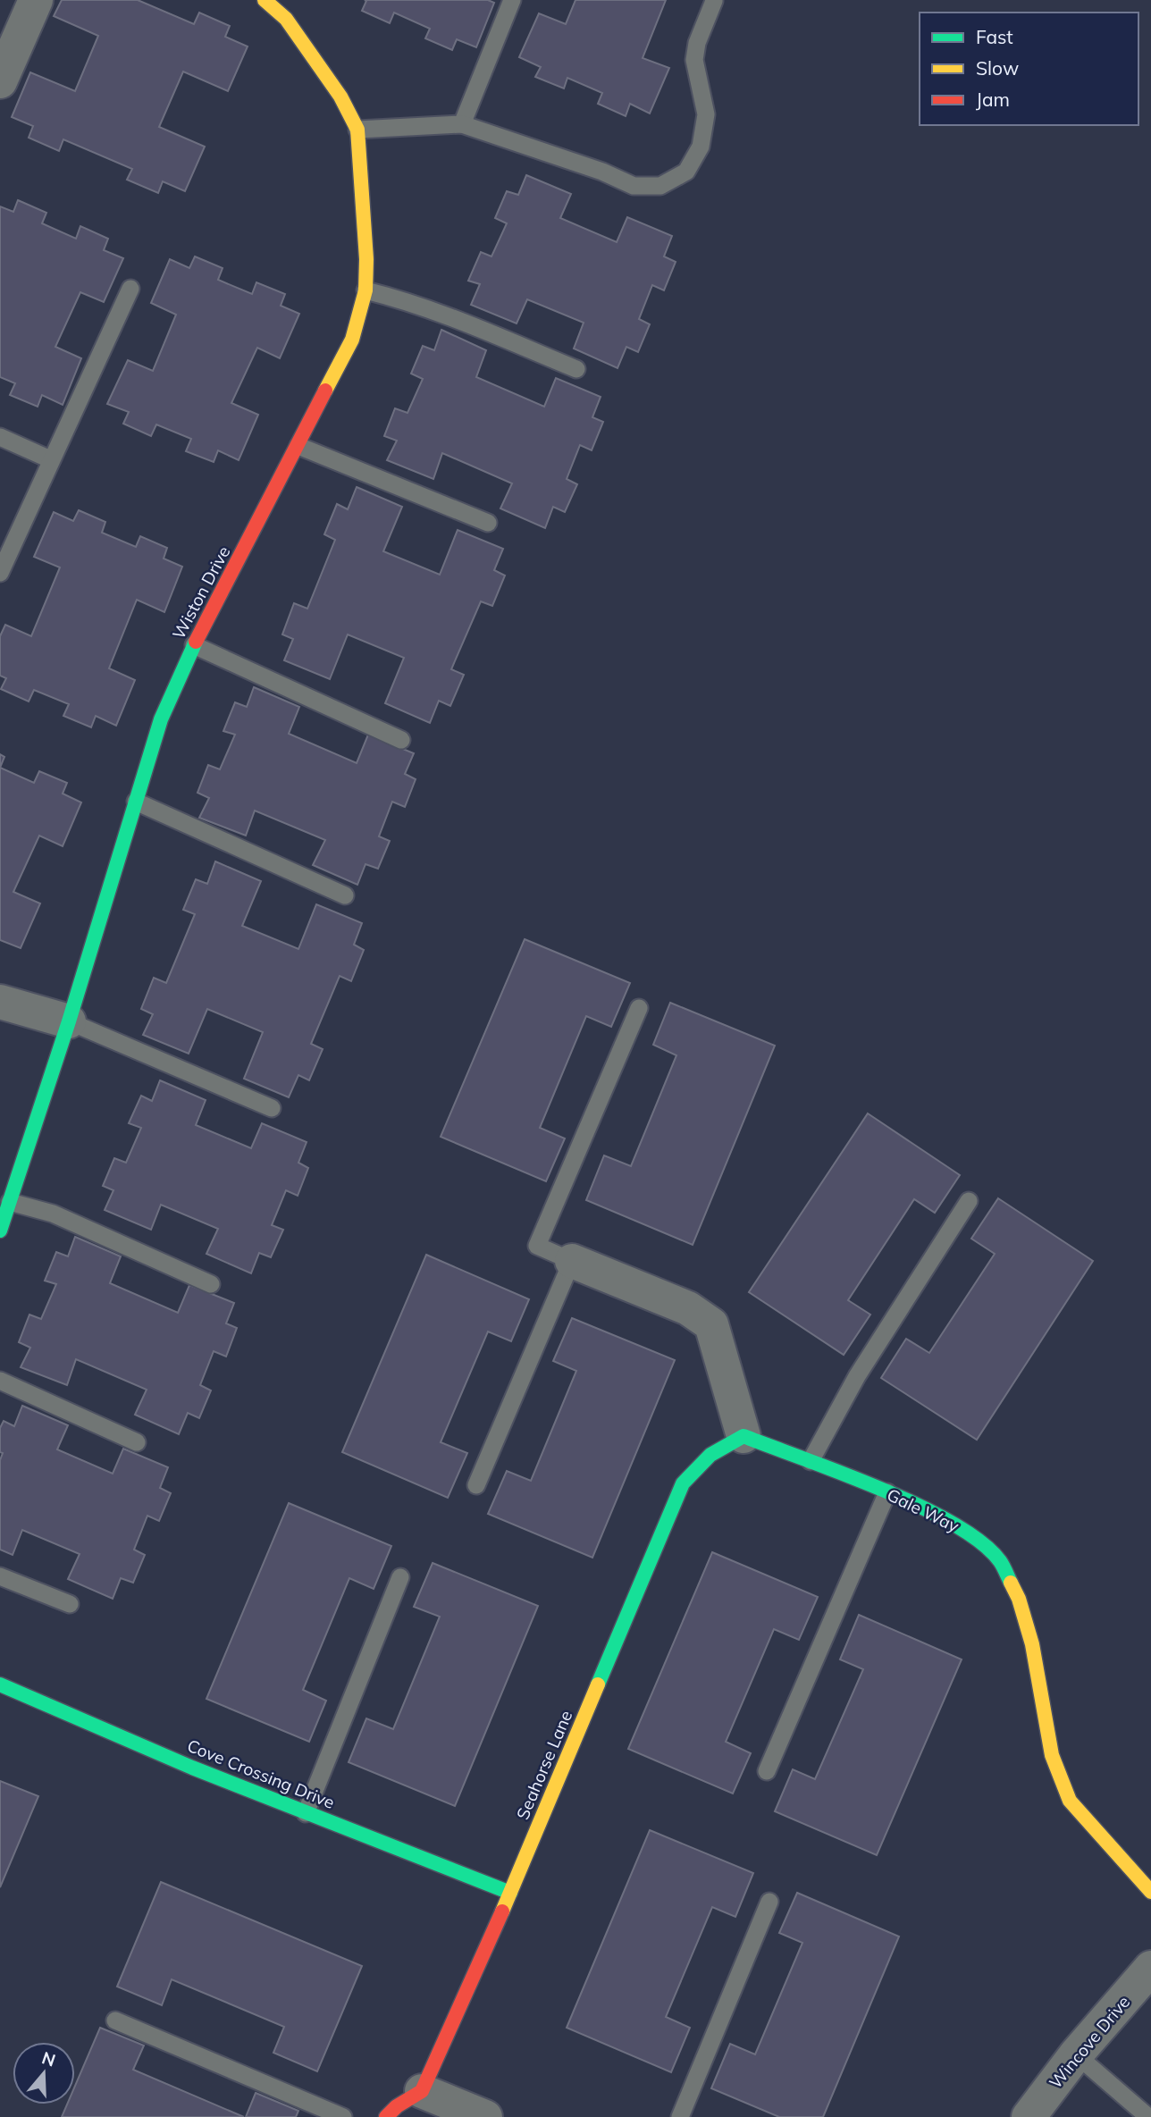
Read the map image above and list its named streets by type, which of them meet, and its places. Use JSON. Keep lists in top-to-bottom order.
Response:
{
  "streets": {
    "street": [
      "Wiston Drive",
      "Gale Way",
      "Seahorse Lane",
      "Cove Crossing Drive",
      "Wincove Drive"
    ]
  },
  "crossings": [
    ["Gale Way", "Seahorse Lane"],
    ["Seahorse Lane", "Cove Crossing Drive"]
  ],
  "legend": ["Fast", "Slow", "Jam"],
  "north": "top"
}
